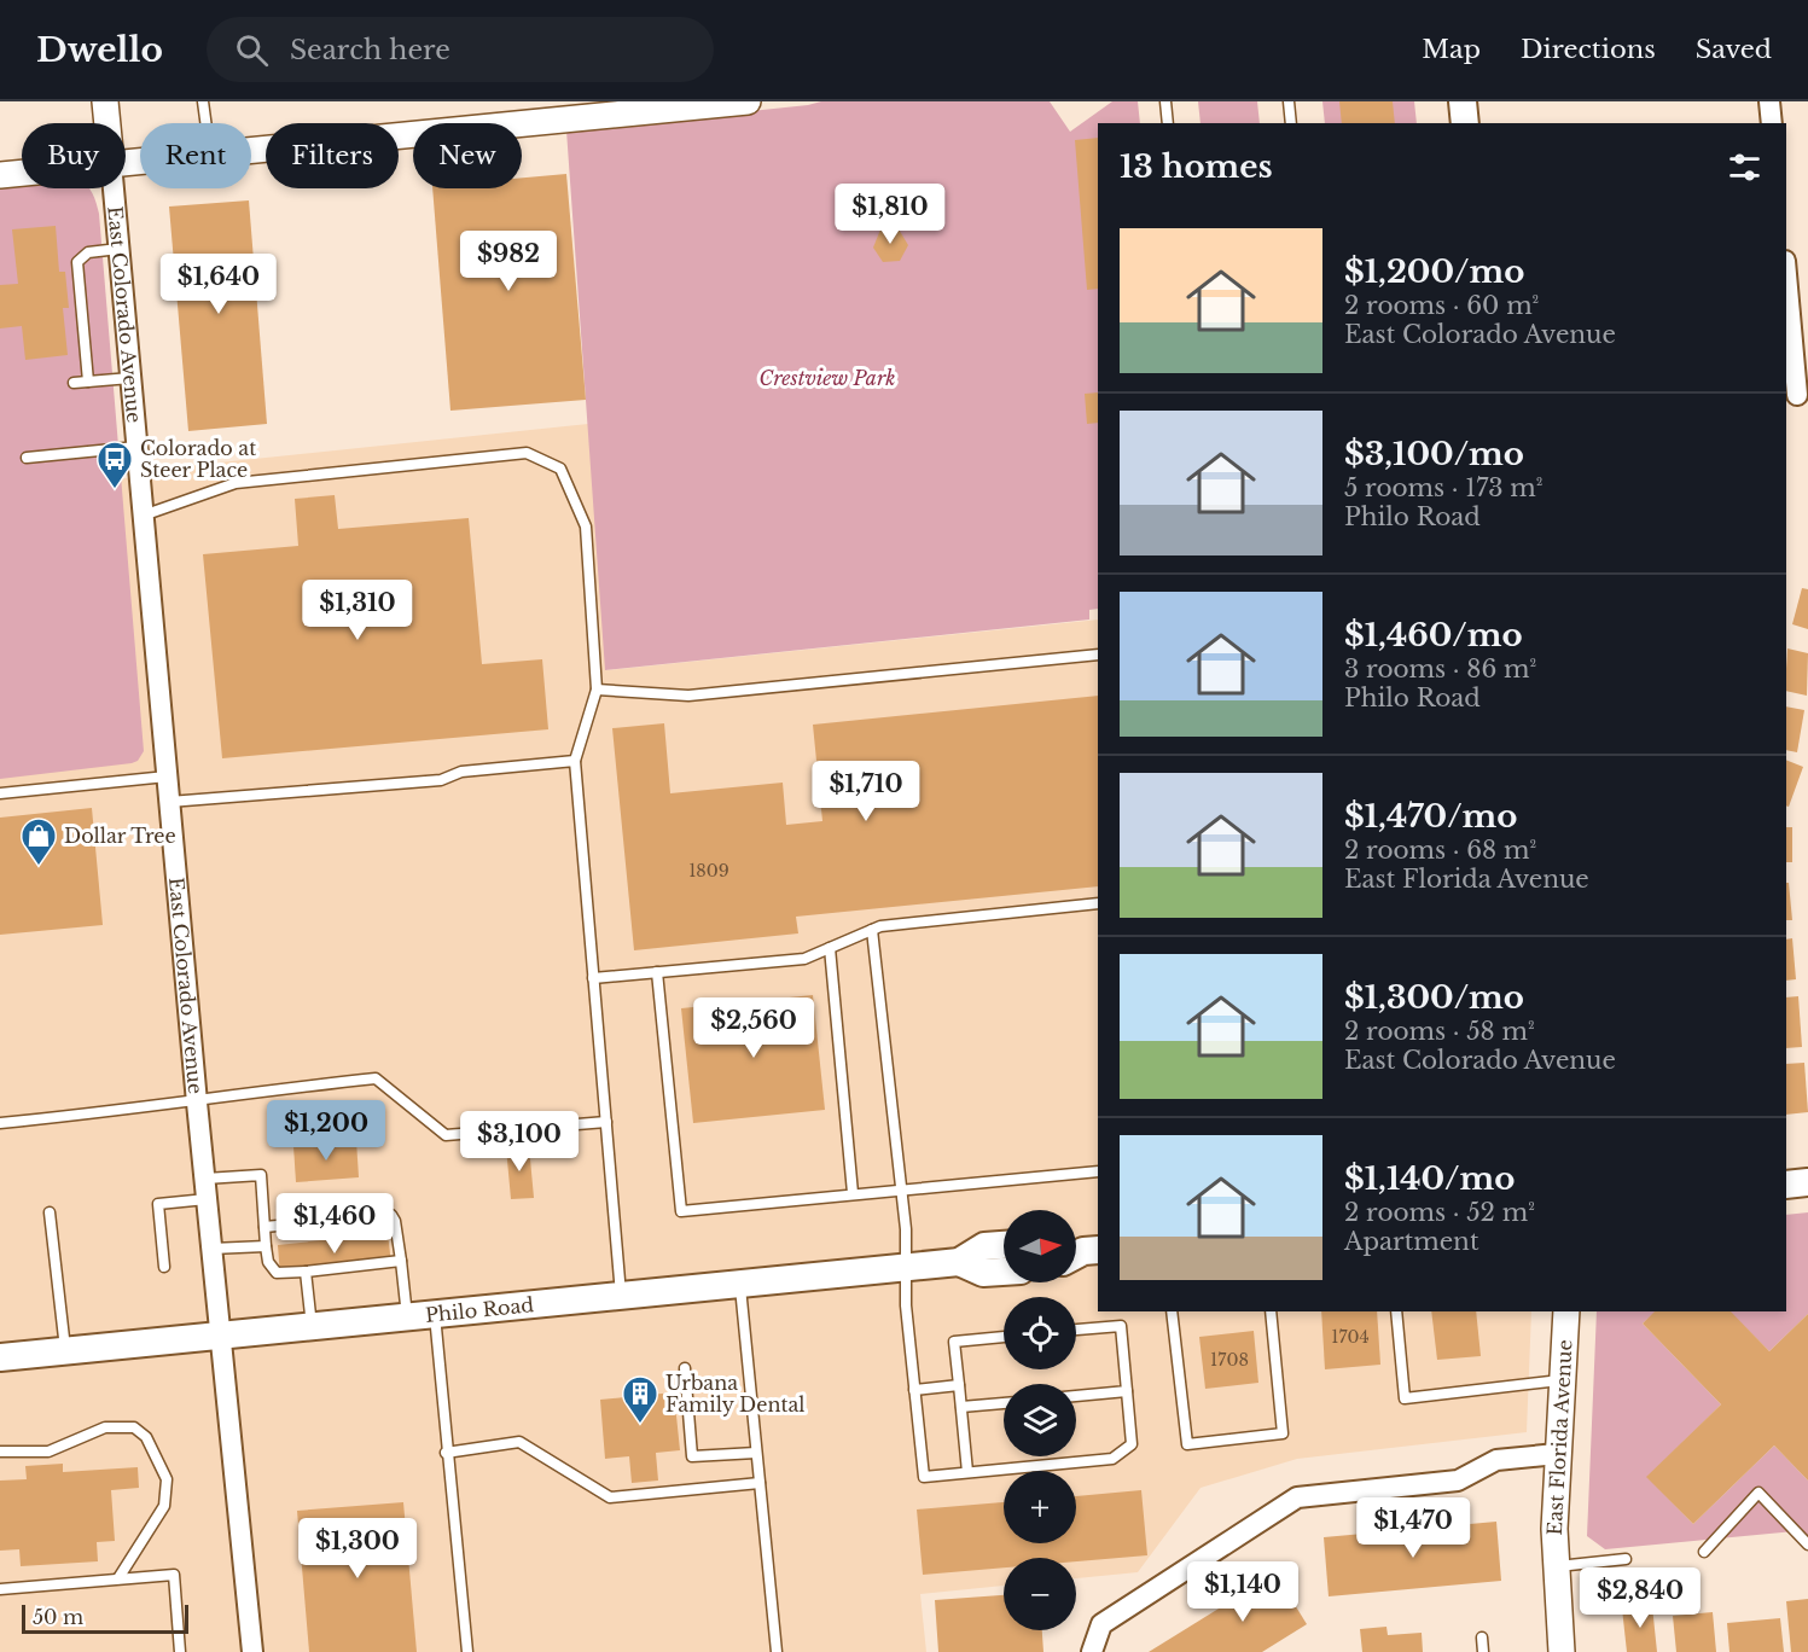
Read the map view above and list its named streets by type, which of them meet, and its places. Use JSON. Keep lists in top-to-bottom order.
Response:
{
  "streets": {
    "main road": ["Philo Road"],
    "street": ["East Colorado Avenue", "East Florida Avenue"]
  },
  "crossings": [
    ["East Colorado Avenue", "Philo Road"]
  ],
  "parks": ["Crestview Park"],
  "places": {
    "bus stop": ["Colorado at Steer Place"],
    "shop": ["Dollar Tree"],
    "building": ["Urbana Family Dental"]
  },
  "house_numbers": ["1809", "1704", "1708"],
  "scale_bar": "50 m",
  "north": "right",
  "page": {
    "header": "Dwello",
    "search": "Search here",
    "nav": ["Map", "Directions", "Saved"],
    "chip": [
      "Buy",
      "Rent",
      "Filters",
      "New"
    ],
    "heading": "13 homes",
    "price": [
      "$1,810",
      "$982",
      "$1,640",
      "$1,310",
      "$1,710",
      "$2,560",
      "$1,200",
      "$3,100",
      "$1,460",
      "$1,470",
      "$1,300",
      "$1,140",
      "$2,840"
    ],
    "list": [
      {
        "name": "$1,200/mo",
        "note": "2 rooms · 60 m² · East Colorado Avenue"
      },
      {
        "name": "$3,100/mo",
        "note": "5 rooms · 173 m² · Philo Road"
      },
      {
        "name": "$1,460/mo",
        "note": "3 rooms · 86 m² · Philo Road"
      },
      {
        "name": "$1,470/mo",
        "note": "2 rooms · 68 m² · East Florida Avenue"
      },
      {
        "name": "$1,300/mo",
        "note": "2 rooms · 58 m² · East Colorado Avenue"
      },
      {
        "name": "$1,140/mo",
        "note": "2 rooms · 52 m² · Apartment"
      }
    ],
    "map_buttons": ["+", "−"],
    "scale": "50 m"
  }
}
